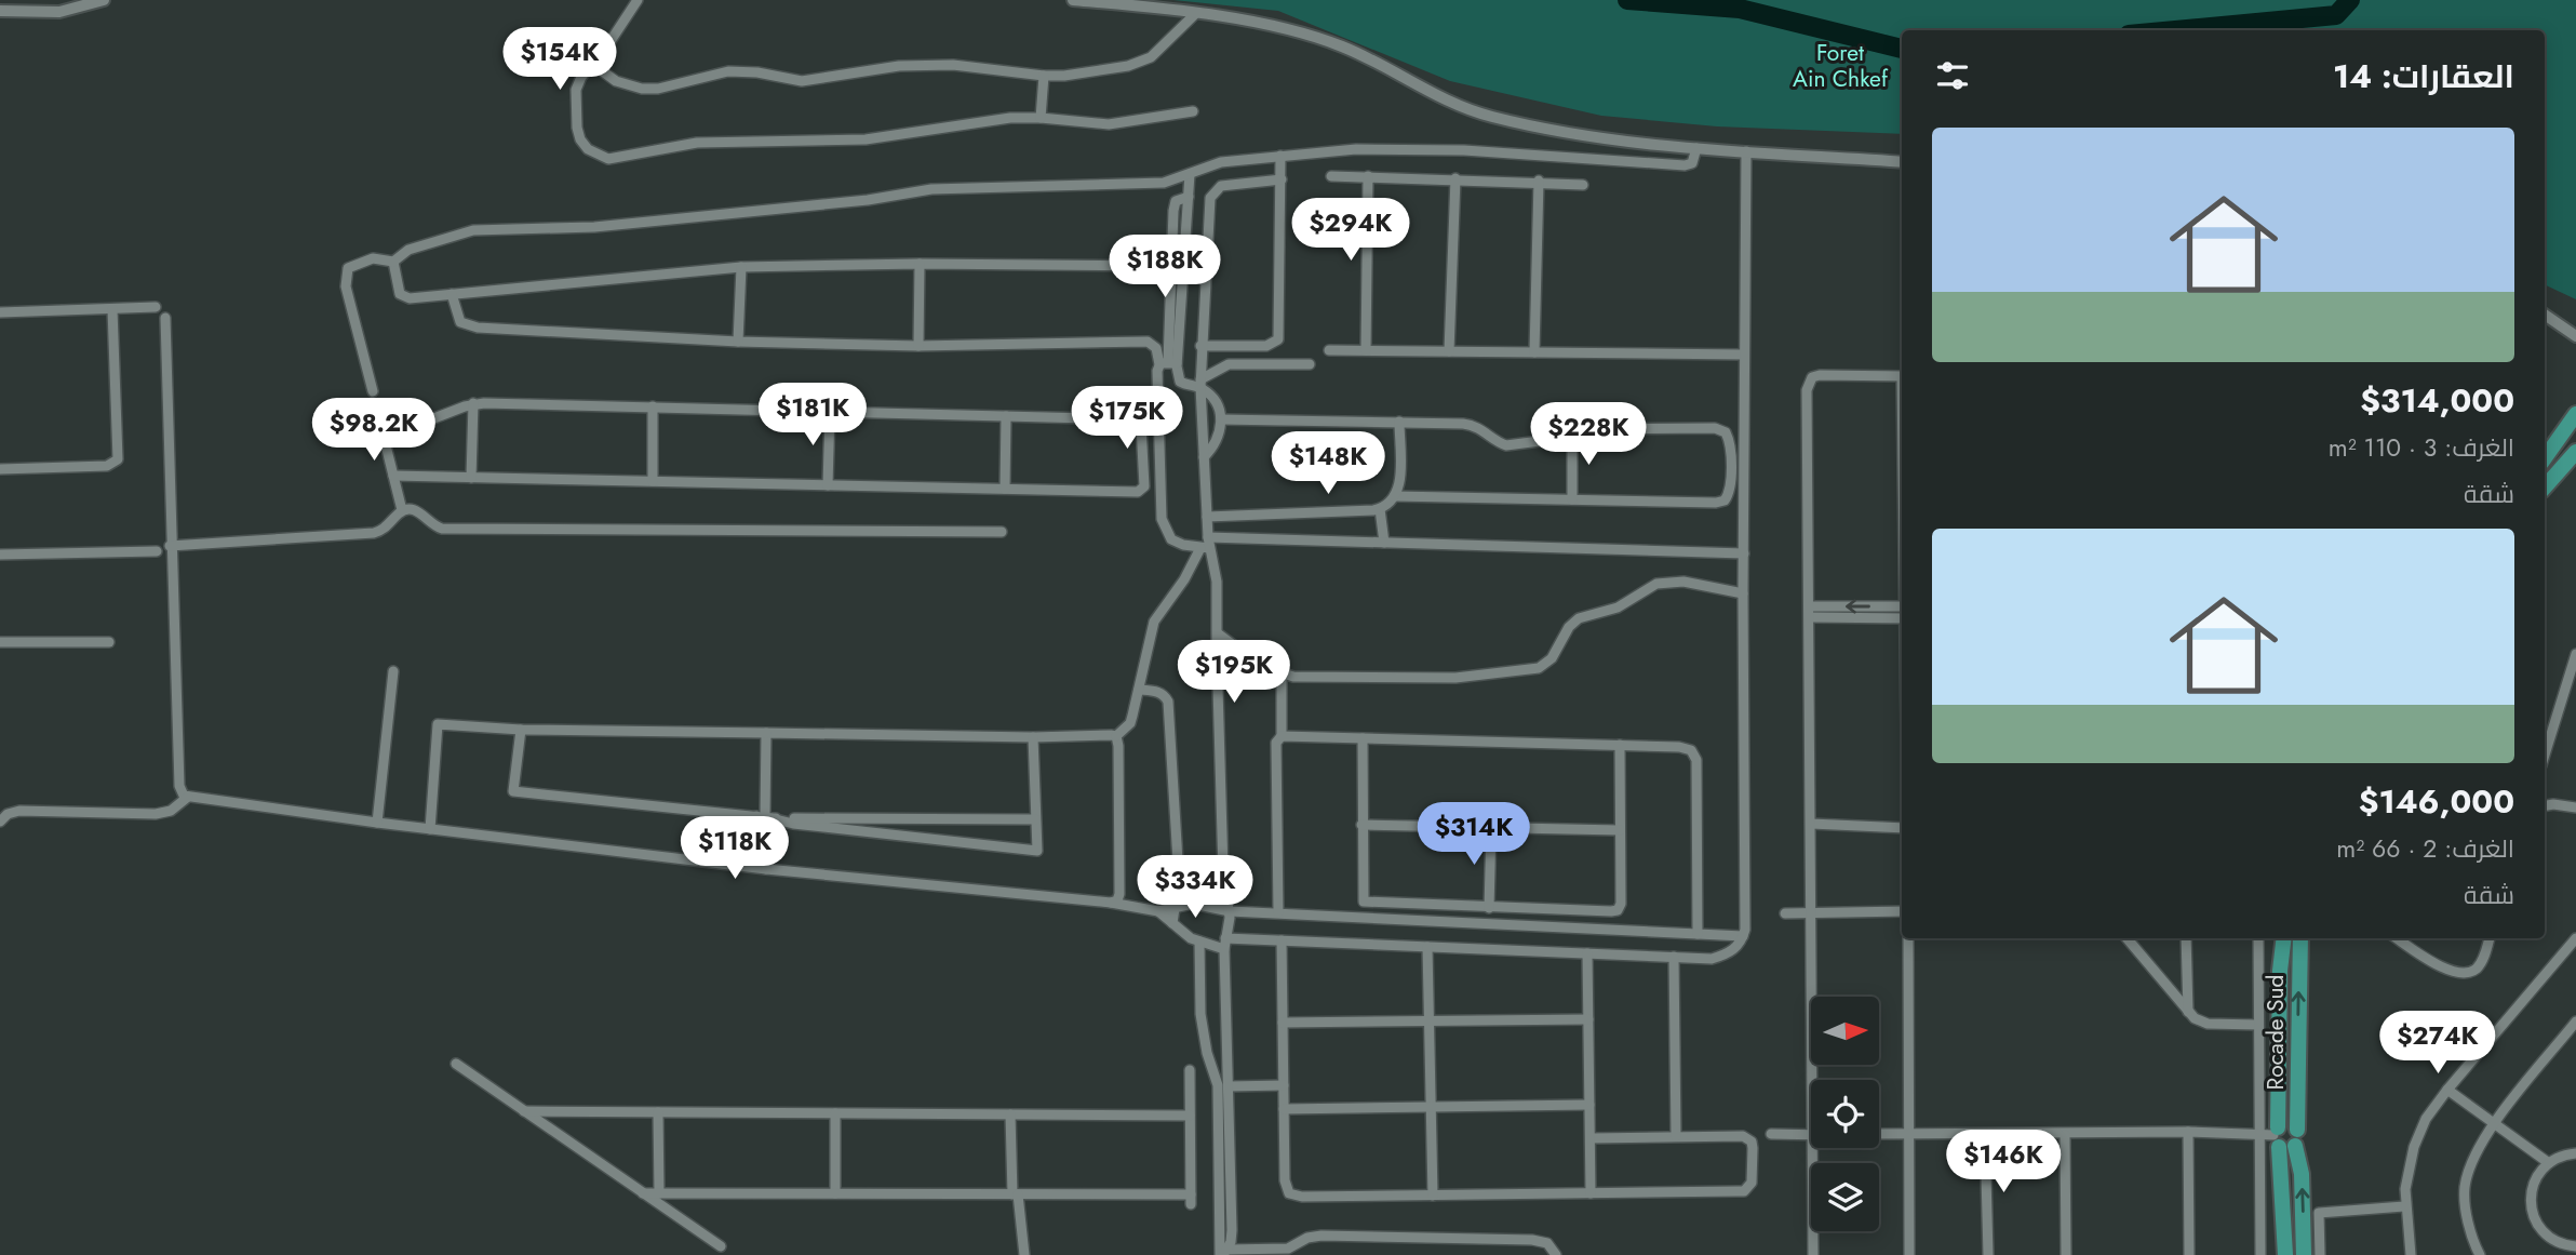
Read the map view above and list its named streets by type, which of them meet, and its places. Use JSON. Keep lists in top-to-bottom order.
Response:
{
  "streets": {
    "highway": ["Rocade Sud"]
  },
  "parks": ["Foret Ain Chkef"],
  "north": "right",
  "page": {
    "price": [
      "$154K",
      "$294K",
      "$188K",
      "$181K",
      "$175K",
      "$98.2K",
      "$228K",
      "$148K",
      "$195K",
      "$314K",
      "$118K",
      "$334K",
      "$274K",
      "$146K"
    ],
    "heading": "العقارات: 14",
    "list": [
      {
        "name": "$314,000",
        "note": "الغرف: 3 · 110 m² · شقة"
      },
      {
        "name": "$146,000",
        "note": "الغرف: 2 · 66 m² · شقة"
      }
    ]
  }
}
